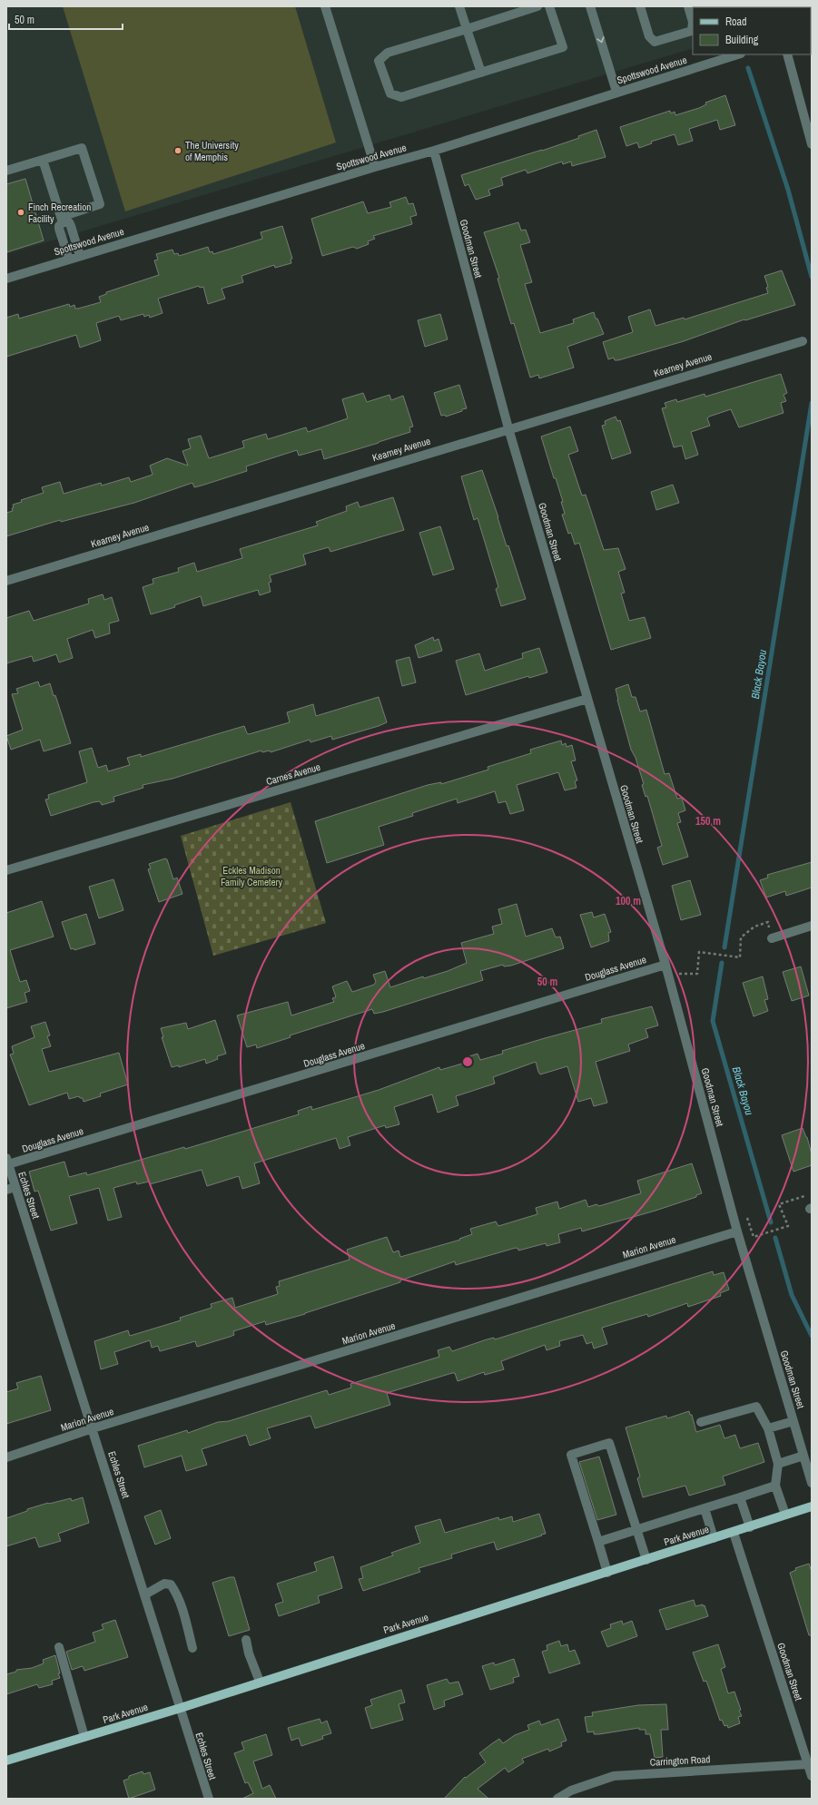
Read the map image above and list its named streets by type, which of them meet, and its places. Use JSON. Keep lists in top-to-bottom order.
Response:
{
  "streets": {
    "main road": ["Park Avenue"],
    "street": [
      "Spottswood Avenue",
      "Goodman Street",
      "Kearney Avenue",
      "Carnes Avenue",
      "Douglass Avenue",
      "Echles Street",
      "Marion Avenue",
      "Carrington Road"
    ]
  },
  "crossings": [
    ["Spottswood Avenue", "Goodman Street"],
    ["Goodman Street", "Kearney Avenue"],
    ["Goodman Street", "Carnes Avenue"],
    ["Goodman Street", "Douglass Avenue"],
    ["Goodman Street", "Marion Avenue"],
    ["Goodman Street", "Park Avenue"],
    ["Goodman Street", "Carrington Road"],
    ["Douglass Avenue", "Echles Street"],
    ["Echles Street", "Marion Avenue"],
    ["Echles Street", "Park Avenue"]
  ],
  "water": ["Black Bayou"],
  "parks": ["Eckles Madison Family Cemetery"],
  "places": ["The University of Memphis", "Finch Recreation Facility"],
  "legend": ["Road", "Building"],
  "scale_bar": "50 m",
  "rings": ["150 m", "100 m", "50 m"]
}
